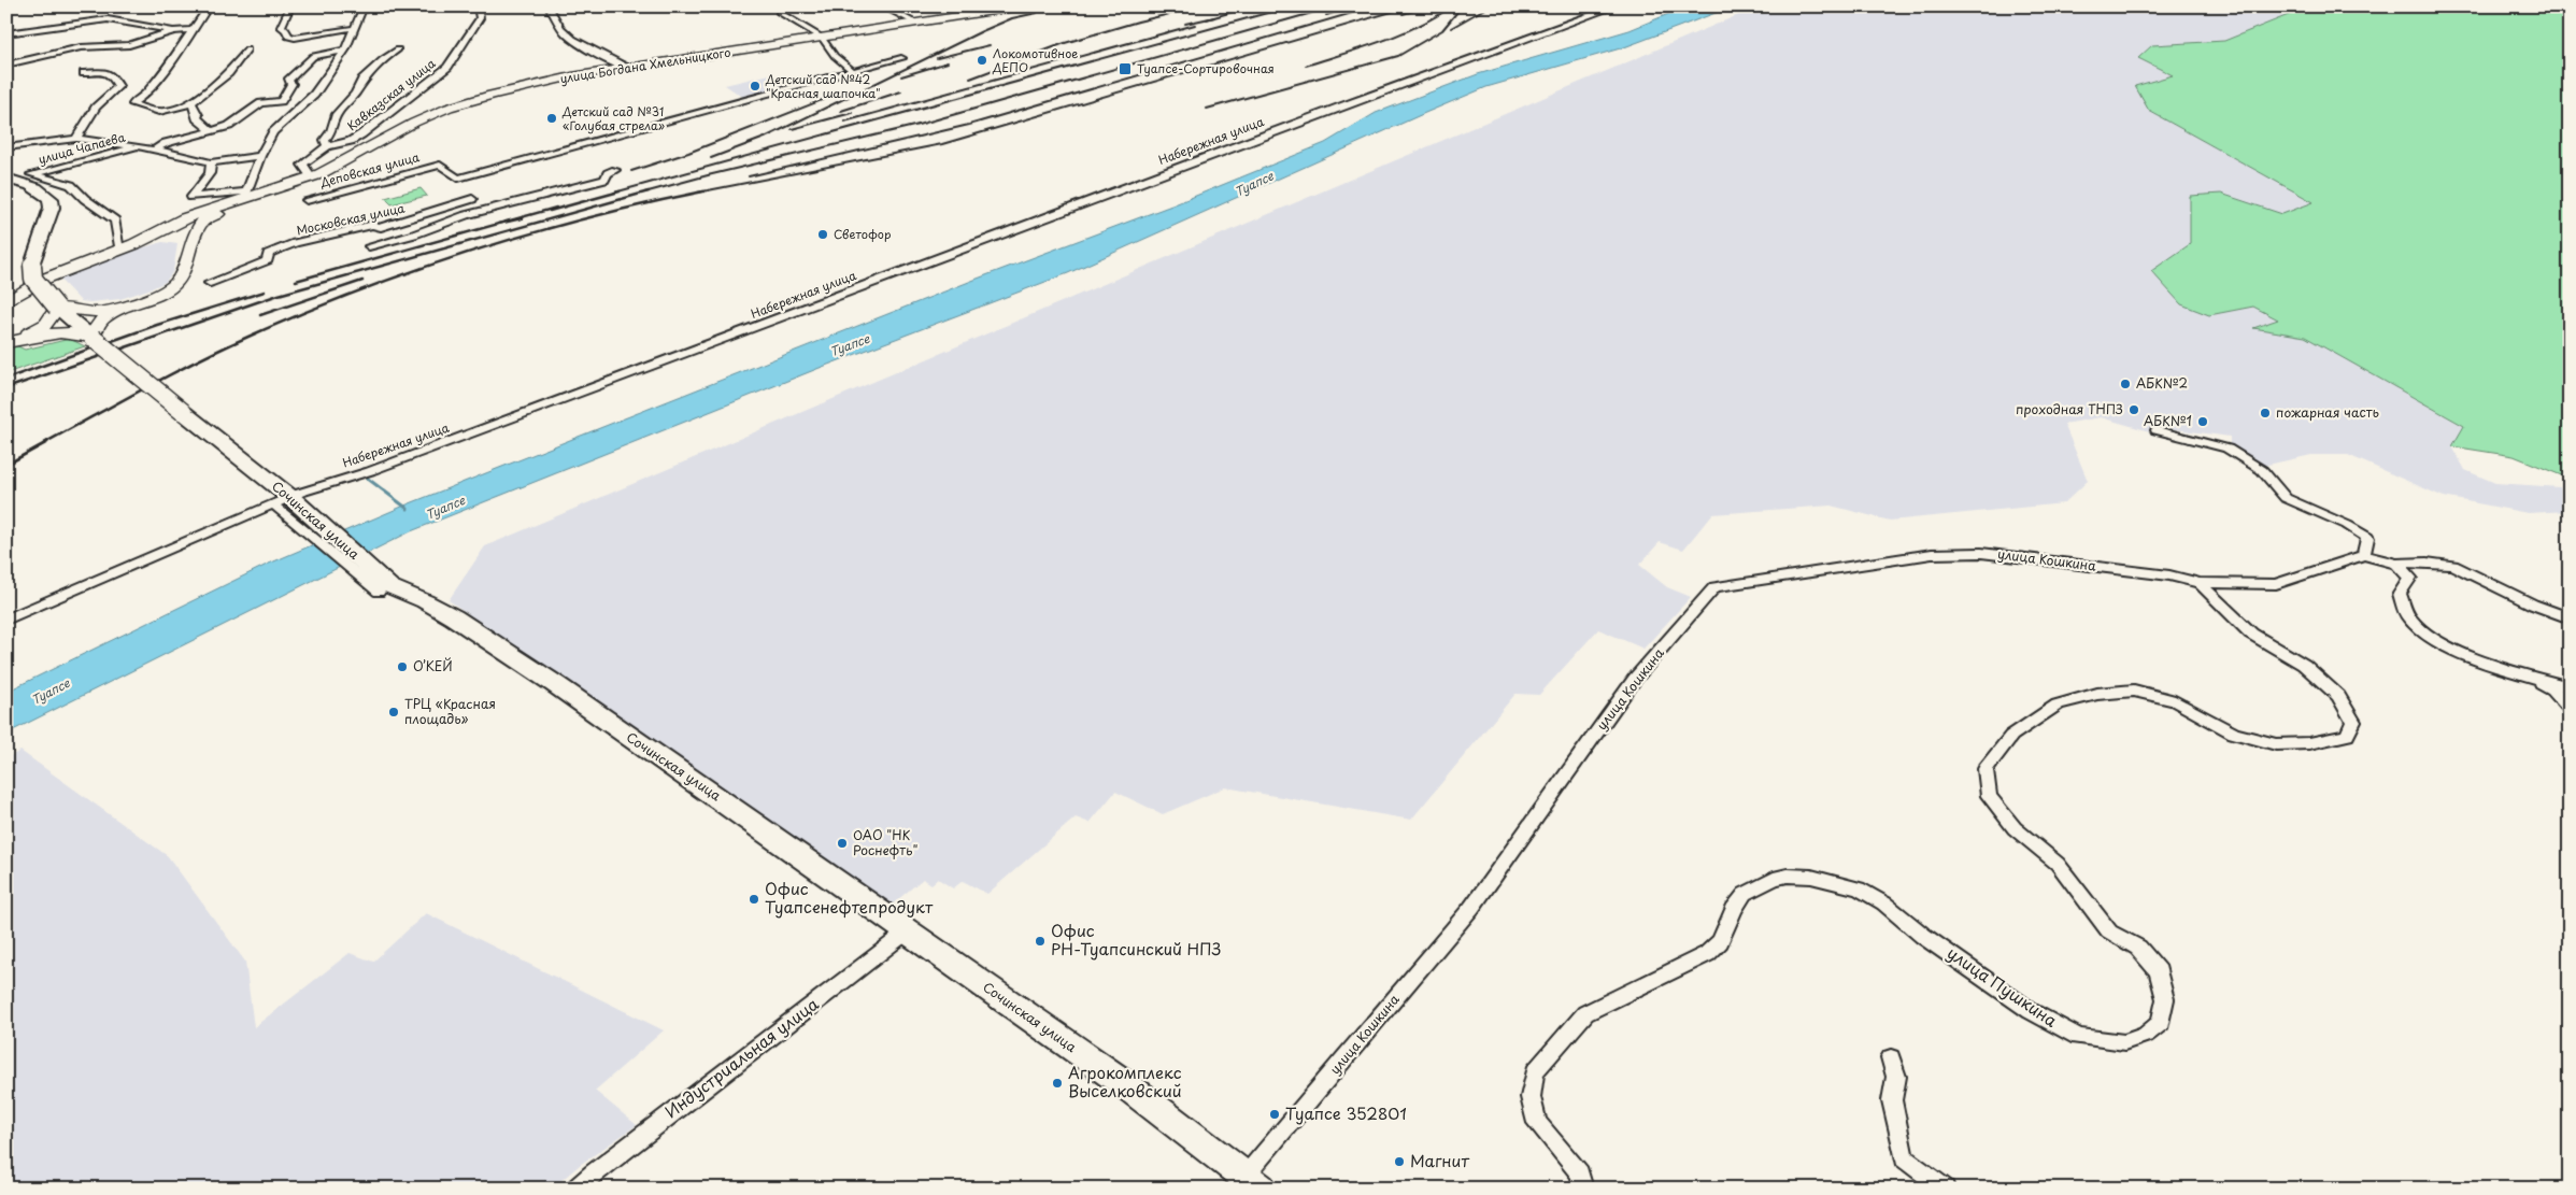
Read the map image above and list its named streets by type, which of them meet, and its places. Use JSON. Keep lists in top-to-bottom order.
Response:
{
  "streets": {
    "highway": ["Сочинская улица"],
    "main road": ["улица Богдана Хмельницкого"],
    "street": [
      "Кавказская улица",
      "Набережная улица",
      "улица Чапаева",
      "Деповская улица",
      "Московская улица",
      "улица Кошкина",
      "улица Пушкина",
      "Индустриальная улица"
    ]
  },
  "crossings": [
    ["улица Богдана Хмельницкого", "Кавказская улица"],
    ["Набережная улица", "Сочинская улица"],
    ["Сочинская улица", "улица Кошкина"],
    ["Сочинская улица", "Индустриальная улица"],
    ["улица Кошкина", "улица Пушкина"]
  ],
  "water": ["Туапсе"],
  "places": {
    "other": [
      "Локомотивное ДЕПО",
      "Детский сад №42 \"Красная шапочка\"",
      "Детский сад №31 «Голубая стрела»",
      "Светофор",
      "АБК№2",
      "проходная ТНПЗ",
      "пожарная часть",
      "АБК№1",
      "О’КЕЙ",
      "ТРЦ «Красная площадь»",
      "ОАО \"НК Роснефть\"",
      "Офис Туапсенефтепродукт",
      "Офис РН-Туапсинский НПЗ",
      "Агрокомплекс Выселковский",
      "Туапсе 352801",
      "Магнит"
    ],
    "transit": ["Туапсе-Сортировочная"]
  }
}
